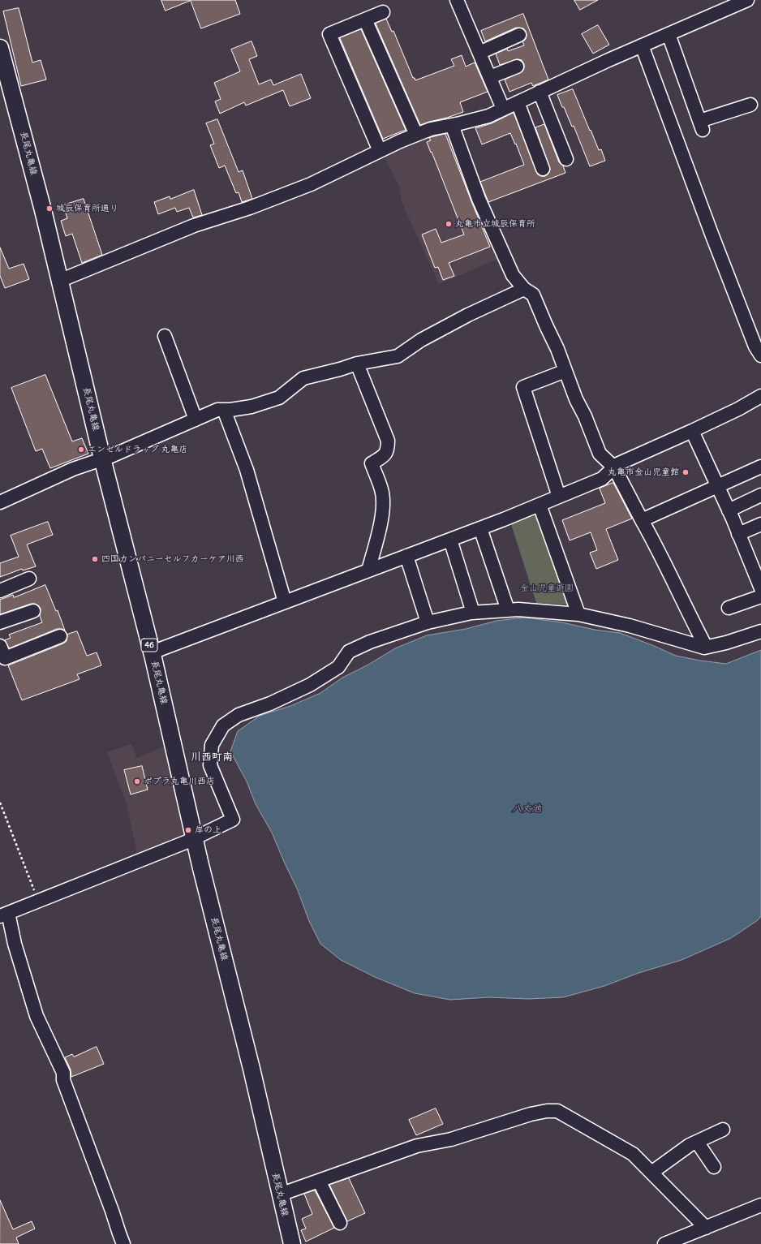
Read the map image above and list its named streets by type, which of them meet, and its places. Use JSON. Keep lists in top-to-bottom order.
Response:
{
  "streets": {
    "main road": ["長尾丸亀線", "46"]
  },
  "districts": ["川西町南"],
  "water": ["八丈池"],
  "parks": ["金山児童遊園"],
  "places": [
    "城辰保育所通り",
    "丸亀市立城辰保育所",
    "エンゼルドラッグ 丸亀店",
    "丸亀市金山児童館",
    "四国カンパニーセルフカーケア川西",
    "ポプラ丸亀川西店",
    "岸の上"
  ]
}
